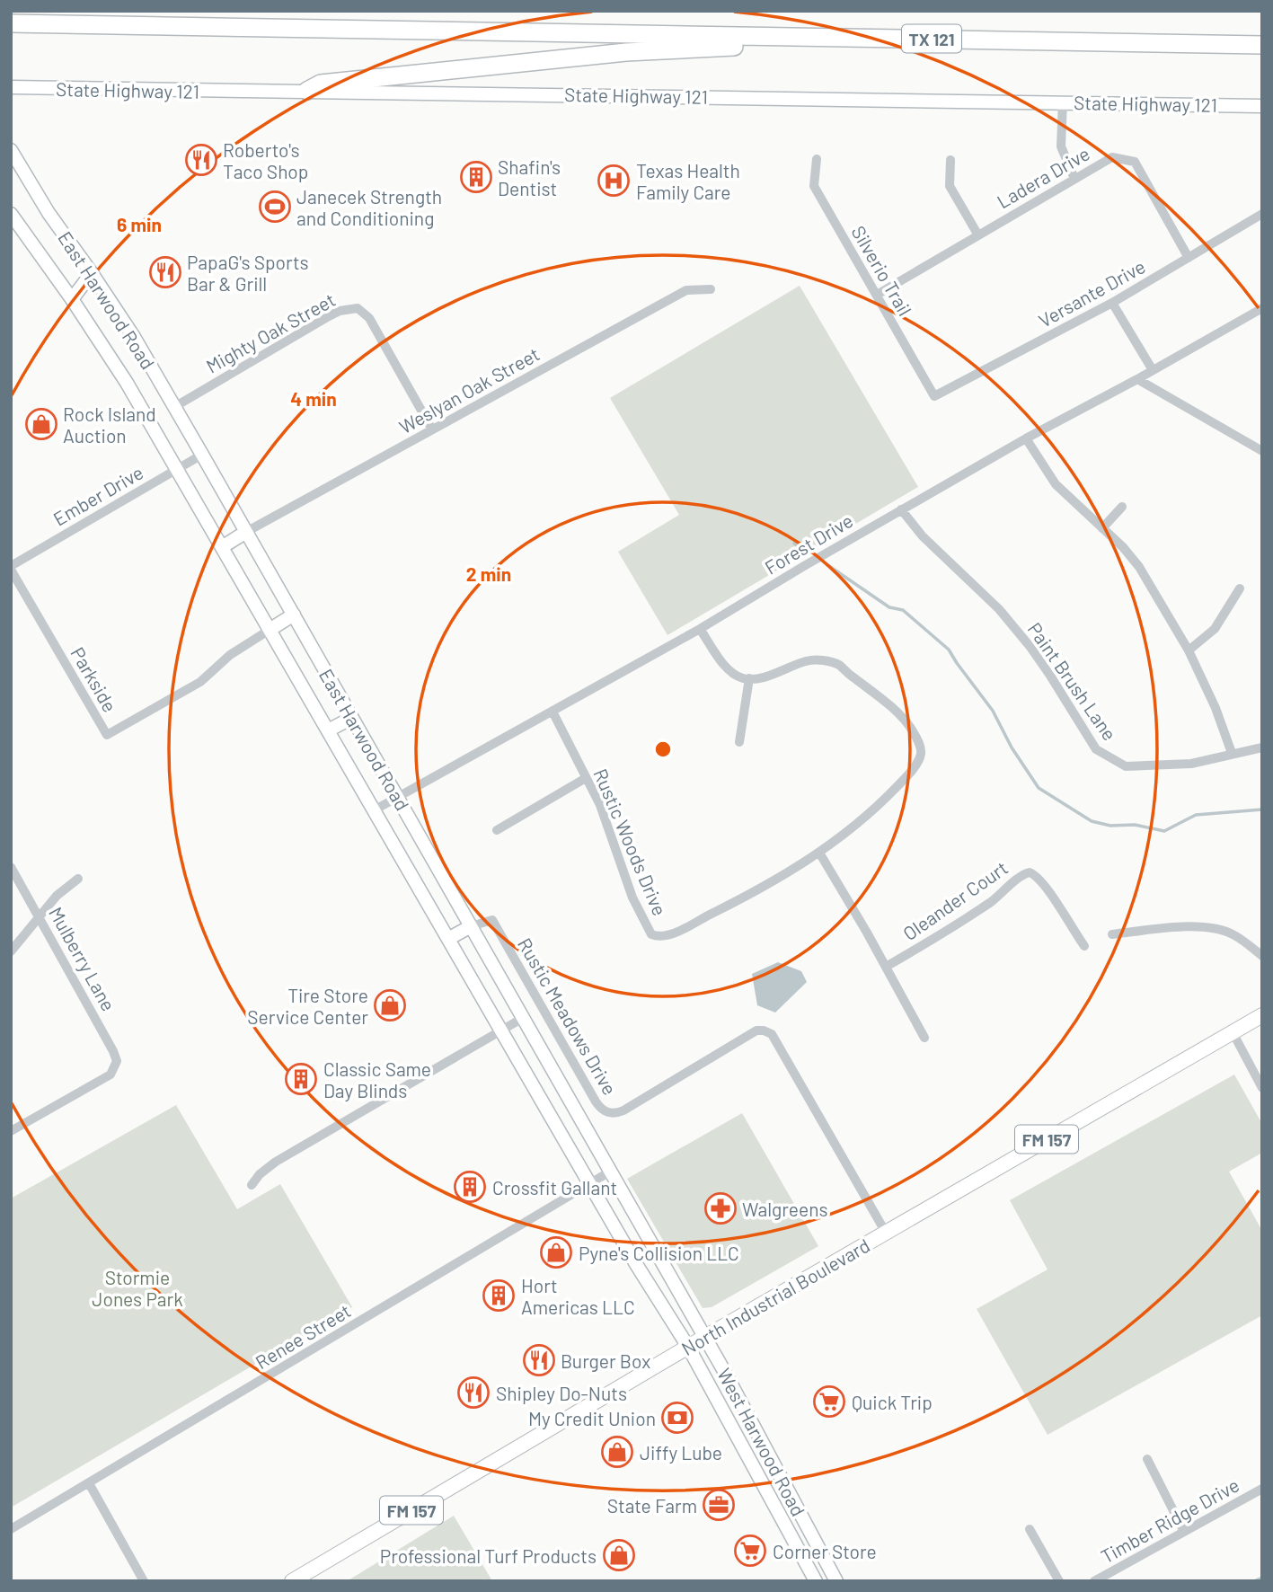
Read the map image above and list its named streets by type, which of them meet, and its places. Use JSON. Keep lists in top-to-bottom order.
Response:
{
  "streets": {
    "highway": ["TX 121"],
    "main road": [
      "State Highway 121",
      "East Harwood Road",
      "FM 157",
      "North Industrial Boulevard",
      "West Harwood Road"
    ],
    "street": [
      "Ladera Drive",
      "Silverio Trail",
      "Versante Drive",
      "Mighty Oak Street",
      "Weslyan Oak Street",
      "Ember Drive",
      "Forest Drive",
      "Parkside",
      "Paint Brush Lane",
      "Rustic Woods Drive",
      "Oleander Court",
      "Mulberry Lane",
      "Rustic Meadows Drive",
      "Renee Street",
      "Timber Ridge Drive"
    ]
  },
  "crossings": [
    ["Ladera Drive", "Silverio Trail"],
    ["Ladera Drive", "Versante Drive"],
    ["Silverio Trail", "Versante Drive"],
    ["East Harwood Road", "Mighty Oak Street"],
    ["East Harwood Road", "Weslyan Oak Street"],
    ["East Harwood Road", "Ember Drive"],
    ["East Harwood Road", "Forest Drive"],
    ["East Harwood Road", "Parkside"],
    ["East Harwood Road", "Rustic Meadows Drive"],
    ["East Harwood Road", "North Industrial Boulevard"],
    ["East Harwood Road", "Renee Street"],
    ["East Harwood Road", "West Harwood Road"],
    ["Mighty Oak Street", "Weslyan Oak Street"],
    ["Ember Drive", "Parkside"],
    ["Forest Drive", "Paint Brush Lane"],
    ["Forest Drive", "Rustic Woods Drive"],
    ["Rustic Meadows Drive", "North Industrial Boulevard"],
    ["North Industrial Boulevard", "West Harwood Road"]
  ],
  "parks": ["Stormie Jones Park"],
  "places": {
    "restaurant": [
      "Roberto's Taco Shop",
      "PapaG's Sports Bar & Grill",
      "Burger Box",
      "Shipley Do-Nuts"
    ],
    "building": [
      "Shafin's Dentist",
      "Classic Same Day Blinds",
      "Crossfit Gallant",
      "Hort Americas LLC"
    ],
    "hospital": ["Texas Health Family Care"],
    "sports": ["Janecek Strength and Conditioning"],
    "shop": [
      "Rock Island Auction",
      "Tire Store Service Center",
      "Pyne's Collision LLC",
      "Jiffy Lube",
      "Professional Turf Products"
    ],
    "pharmacy": ["Walgreens"],
    "supermarket": ["Quick Trip", "Corner Store"],
    "bank": ["My Credit Union"],
    "office": ["State Farm"]
  },
  "rings": ["6 min", "4 min", "2 min"]
}
